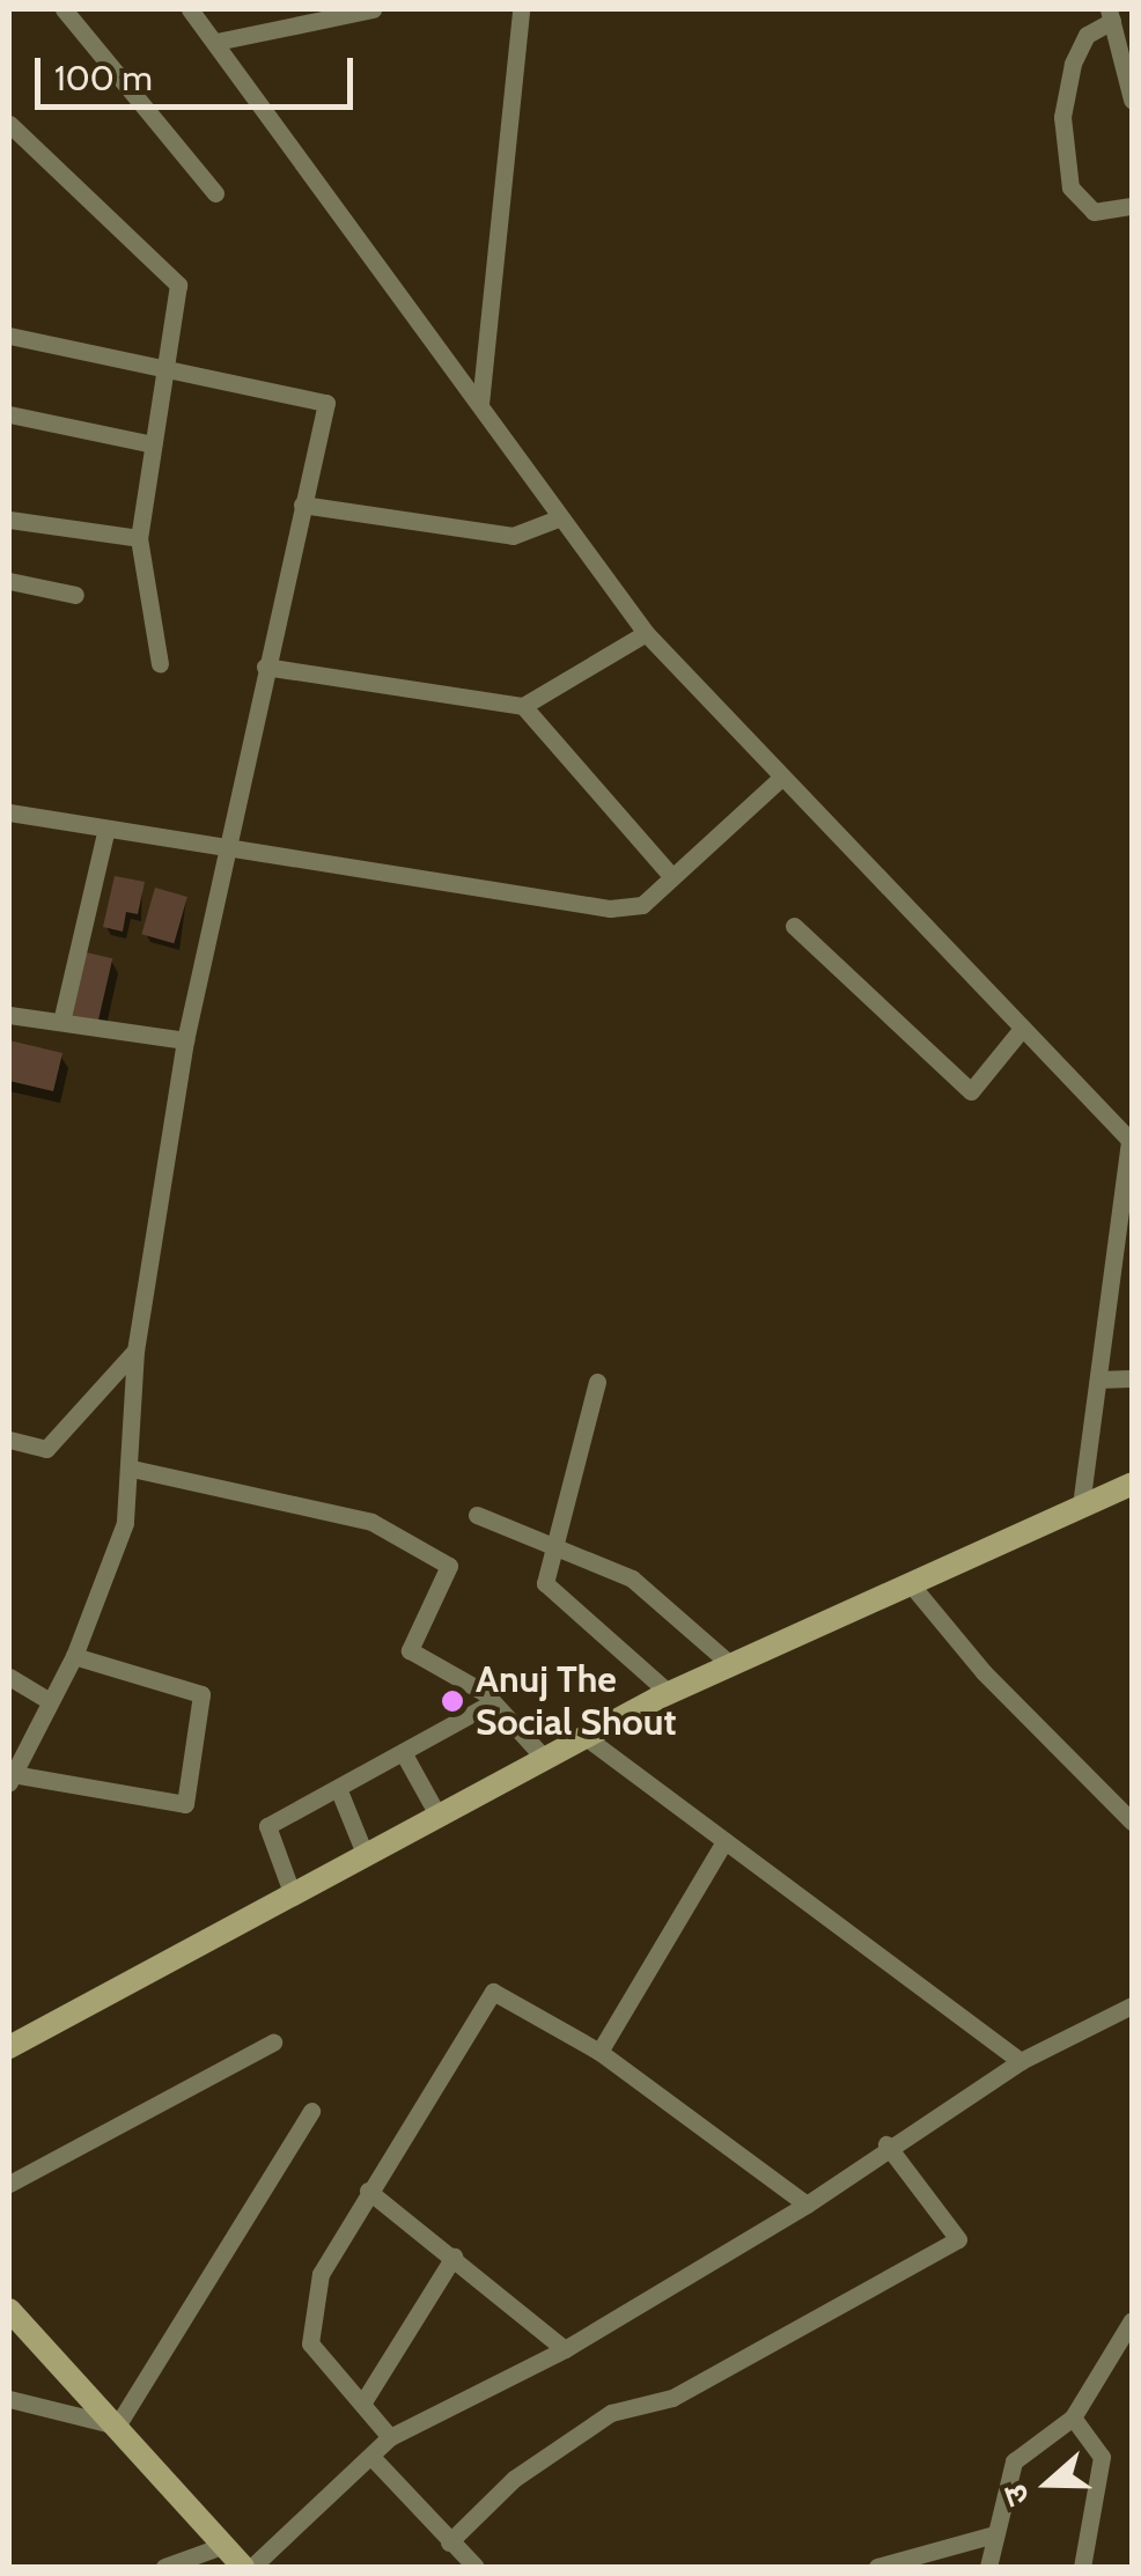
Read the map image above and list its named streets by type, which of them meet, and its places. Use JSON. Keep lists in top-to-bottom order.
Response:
{
  "places": ["Anuj The Social Shout"],
  "scale_bar": "100 m",
  "north": "left"
}
